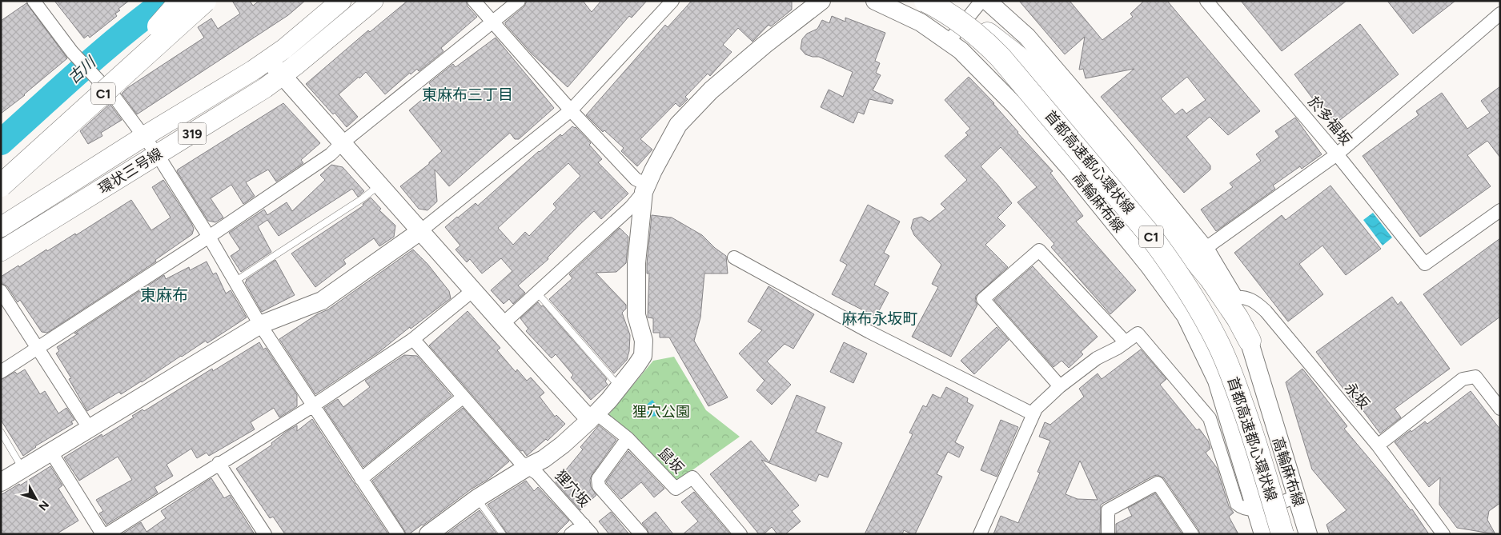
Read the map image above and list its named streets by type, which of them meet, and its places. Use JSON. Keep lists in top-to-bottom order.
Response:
{
  "streets": {
    "highway": ["C1", "首都高速都心環状線"],
    "main road": ["319", "環状三号線"],
    "street": [
      "於多福坂",
      "高輪麻布線",
      "永坂",
      "鼠坂",
      "狸穴坂"
    ]
  },
  "crossings": [
    ["高輪麻布線", "永坂"]
  ],
  "districts": ["東麻布三丁目", "東麻布", "麻布永坂町"],
  "water": ["古川"],
  "parks": ["狸穴公園"],
  "north": "bottom right"
}
